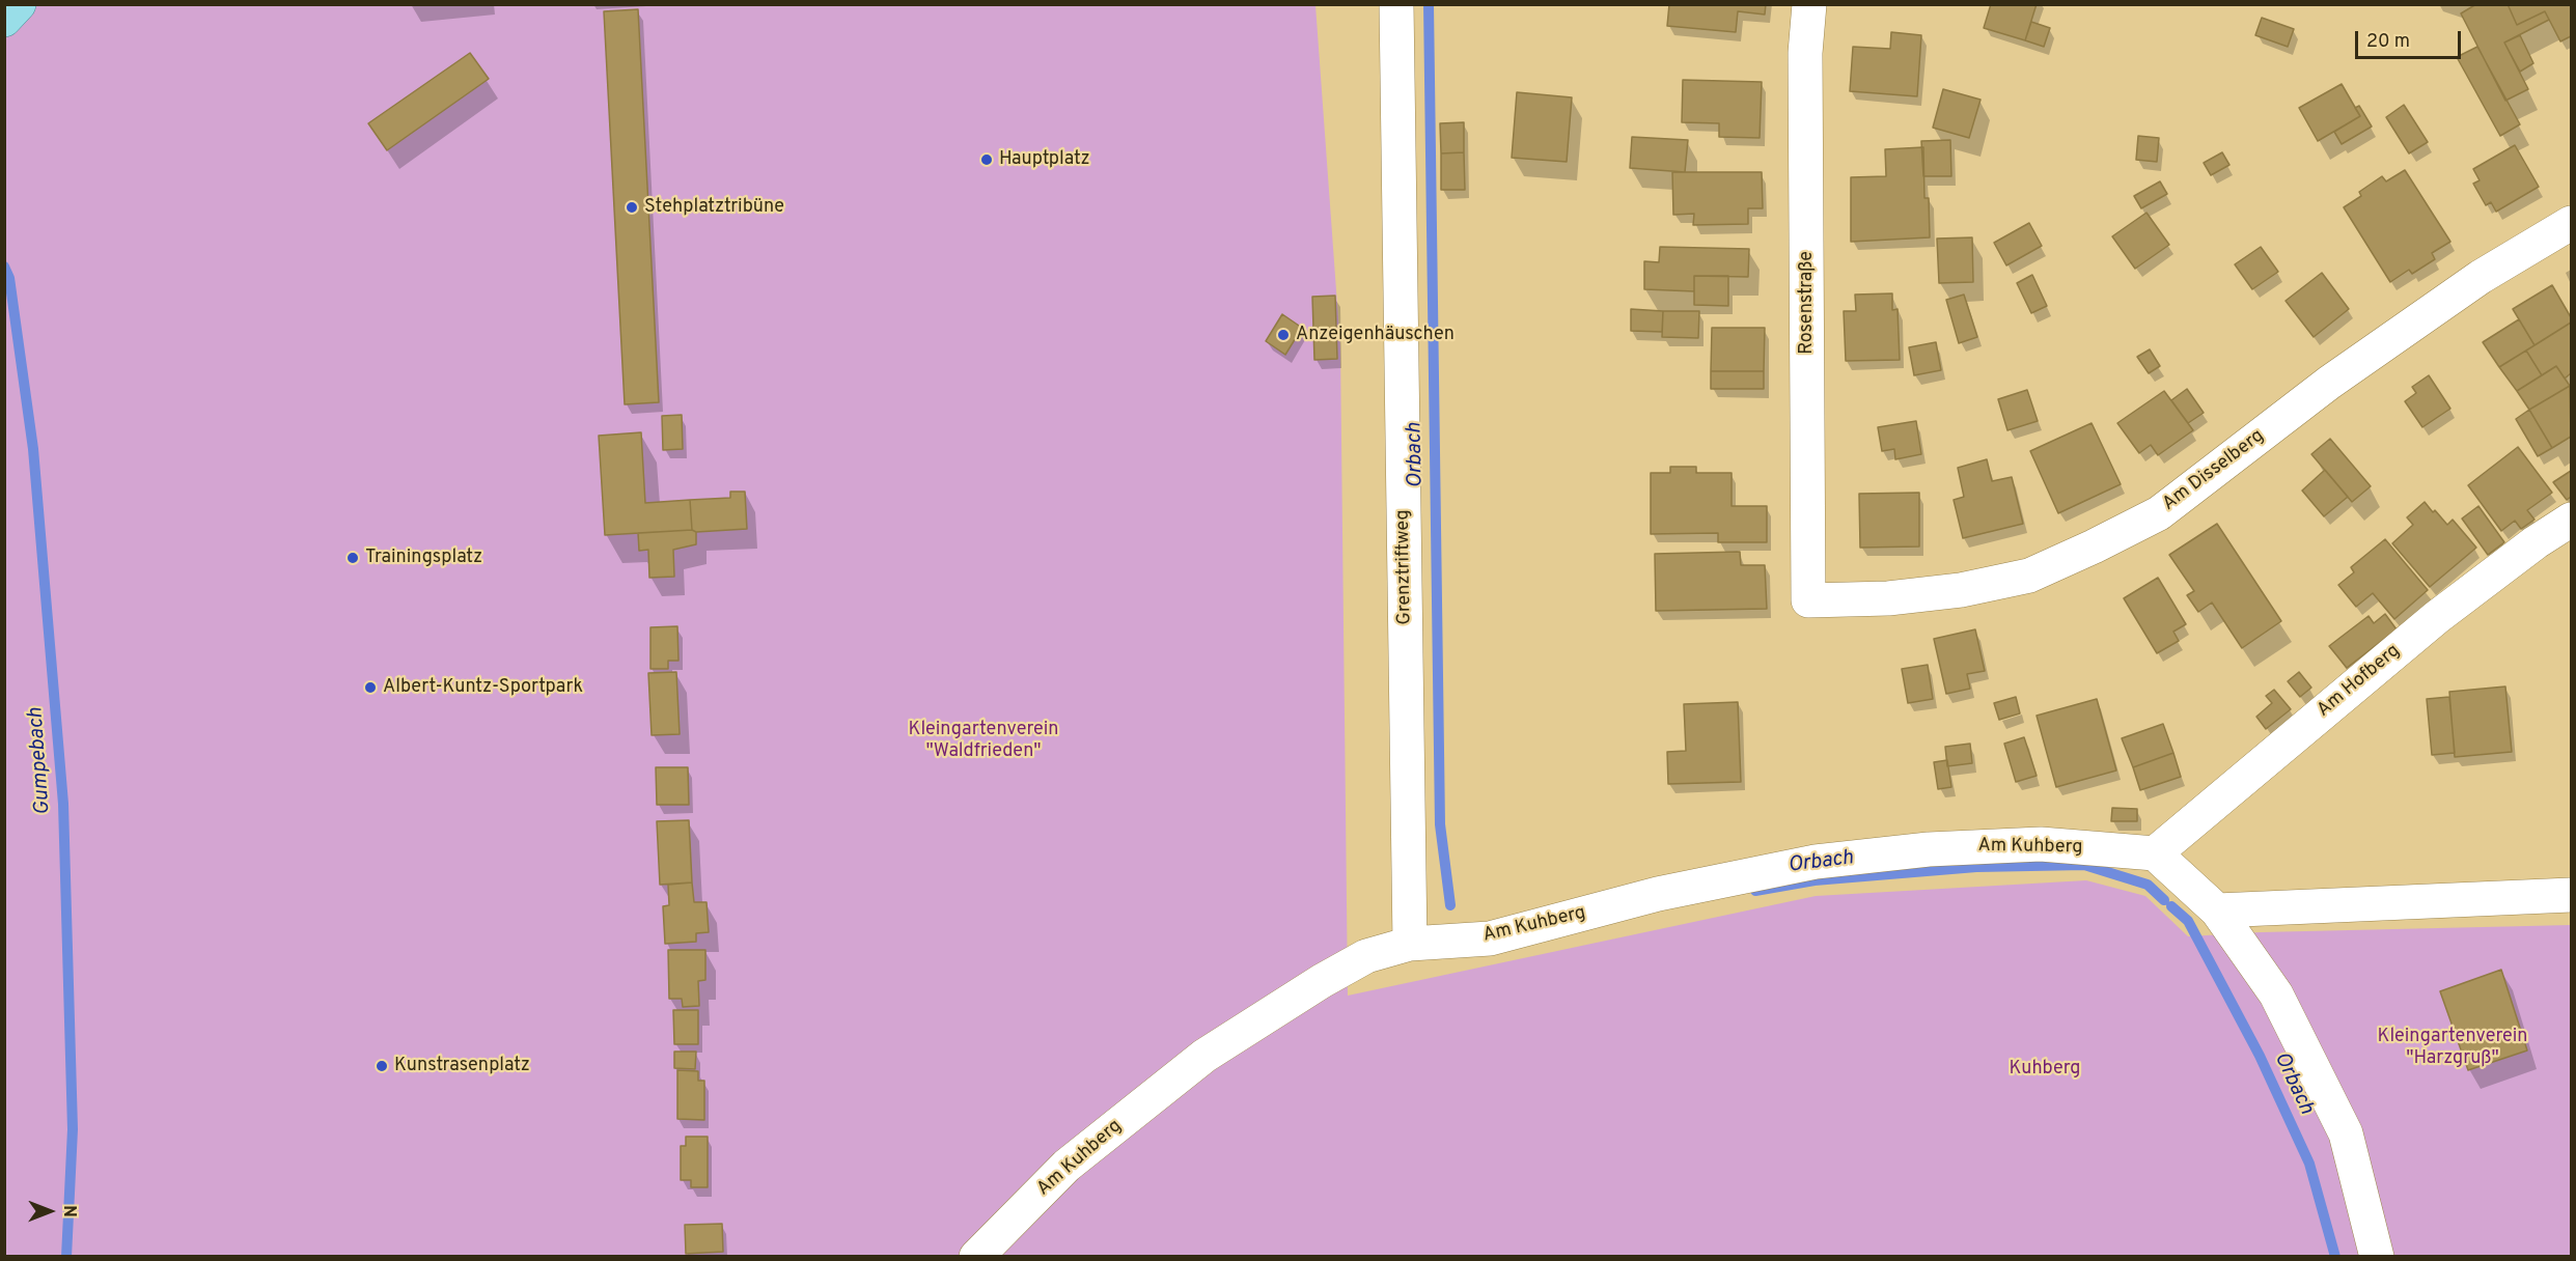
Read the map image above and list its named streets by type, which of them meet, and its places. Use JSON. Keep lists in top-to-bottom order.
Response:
{
  "streets": {
    "street": [
      "Rosenstraße",
      "Am Disselberg",
      "Grenztriftweg",
      "Am Hofberg",
      "Am Kuhberg"
    ]
  },
  "crossings": [
    ["Rosenstraße", "Am Disselberg"],
    ["Grenztriftweg", "Am Kuhberg"],
    ["Am Hofberg", "Am Kuhberg"]
  ],
  "water": ["Orbach", "Gumpebach"],
  "parks": ["Kleingartenverein \"Waldfrieden\"", "Kleingartenverein \"Harzgruß\"", "Kuhberg"],
  "places": [
    "Hauptplatz",
    "Stehplatztribüne",
    "Anzeigenhäuschen",
    "Trainingsplatz",
    "Albert-Kuntz-Sportpark",
    "Kunstrasenplatz"
  ],
  "scale_bar": "20 m",
  "north": "right"
}
